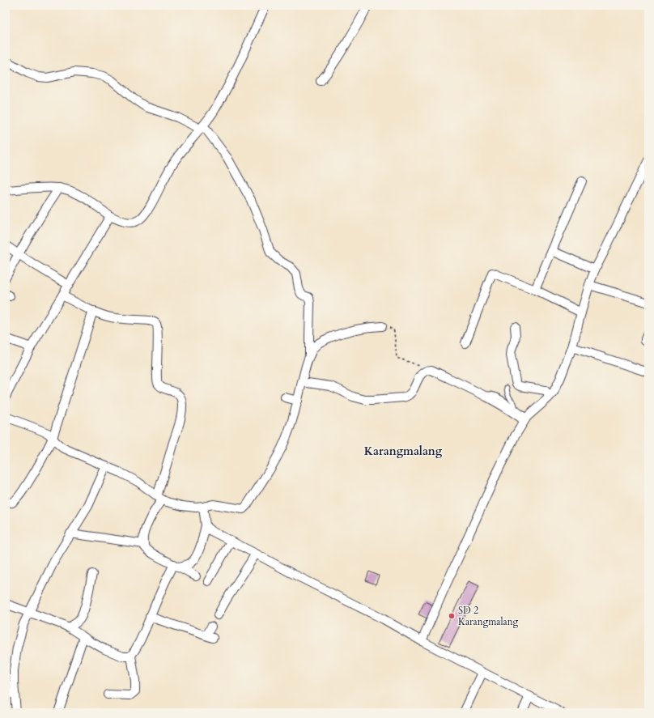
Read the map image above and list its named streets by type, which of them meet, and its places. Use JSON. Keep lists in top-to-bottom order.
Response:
{
  "districts": ["Karangmalang"],
  "places": ["SD 2 Karangmalang"]
}
